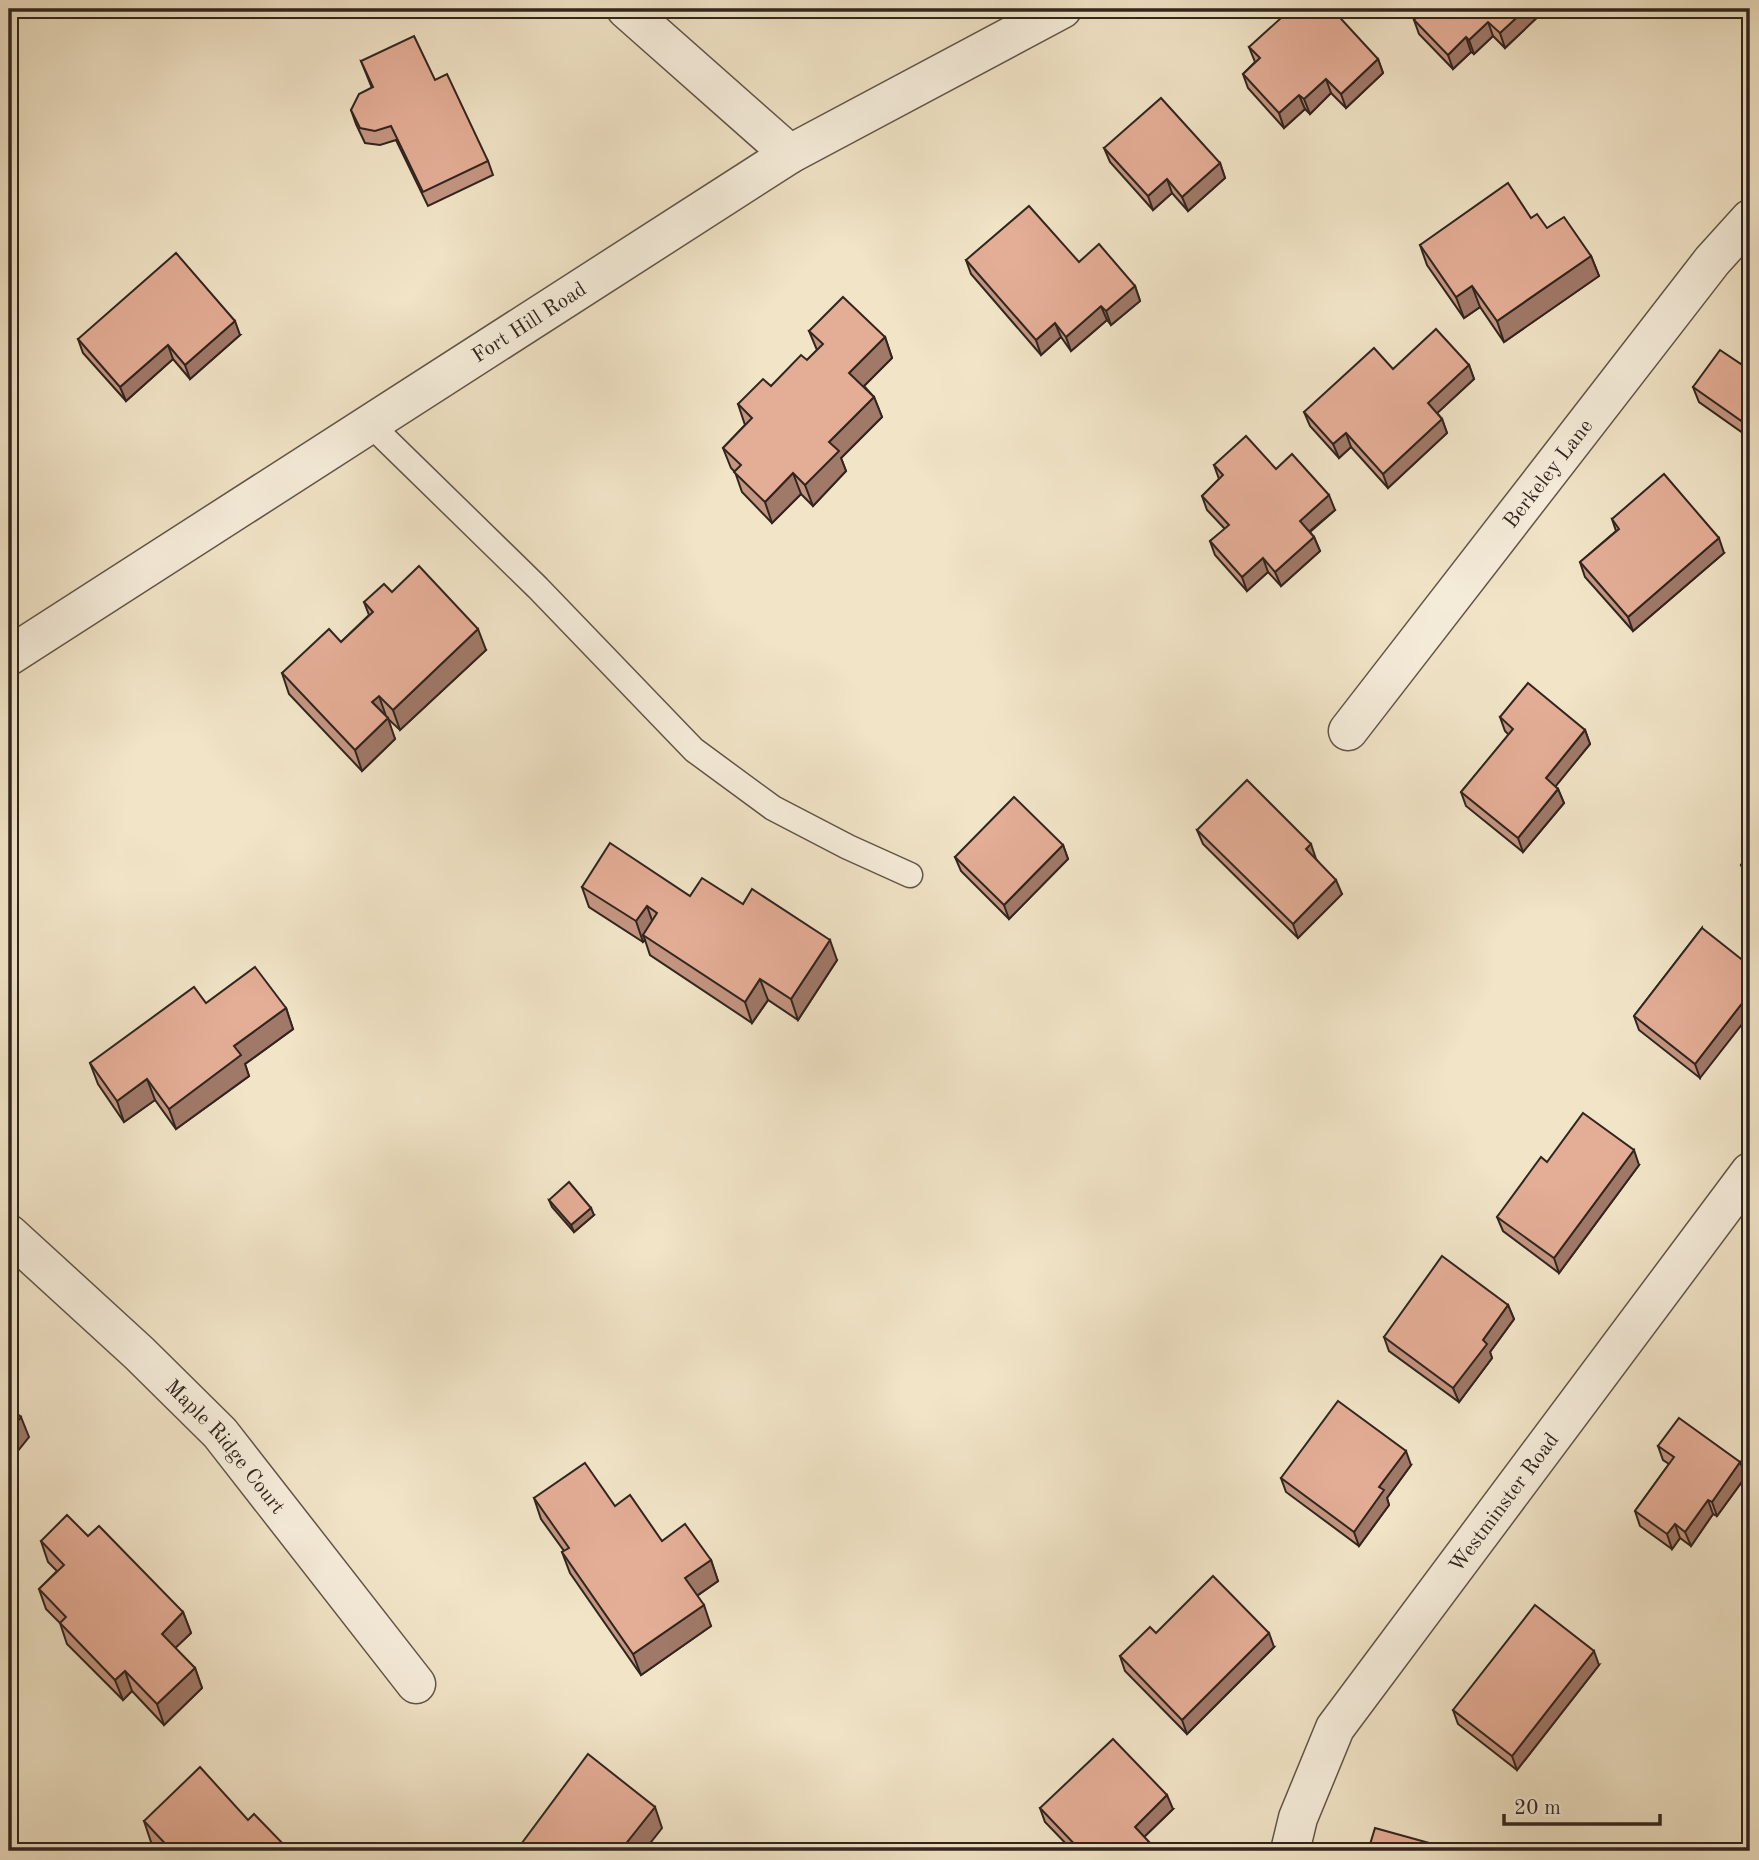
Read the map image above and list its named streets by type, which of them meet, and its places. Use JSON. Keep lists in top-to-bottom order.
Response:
{
  "streets": {
    "street": [
      "Fort Hill Road",
      "Berkeley Lane",
      "Maple Ridge Court",
      "Westminster Road"
    ]
  },
  "scale_bar": "20 m"
}
